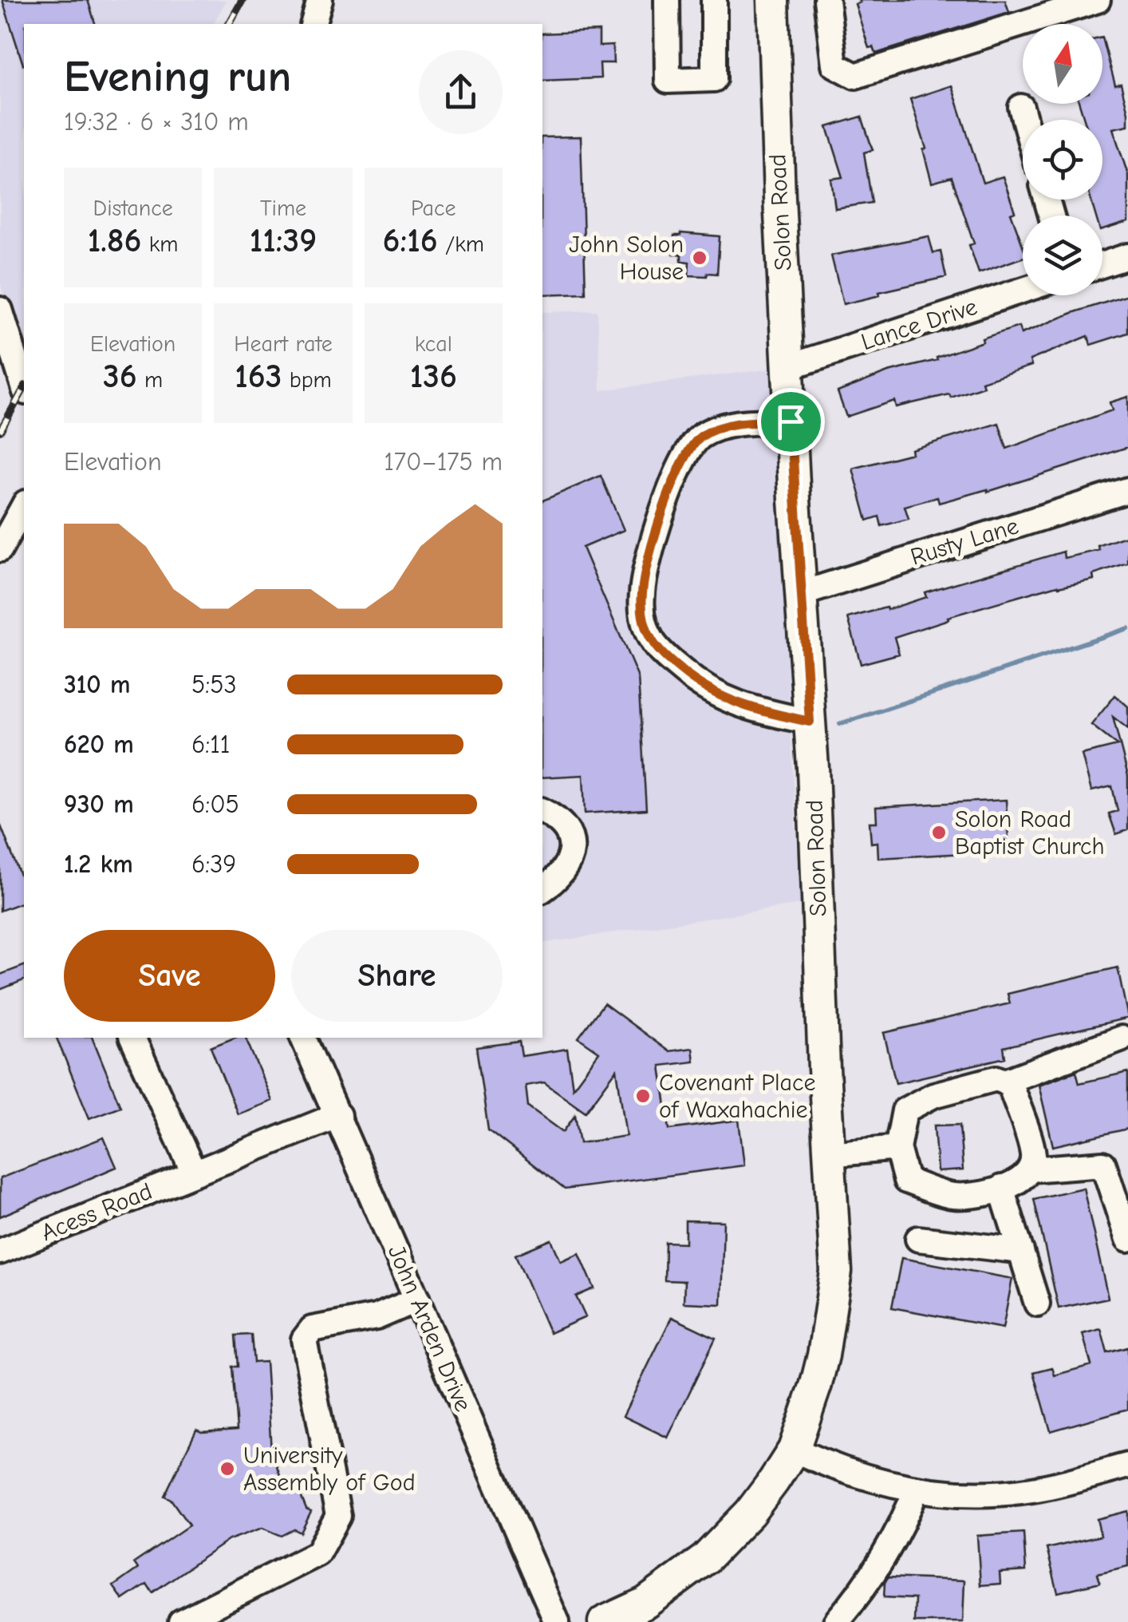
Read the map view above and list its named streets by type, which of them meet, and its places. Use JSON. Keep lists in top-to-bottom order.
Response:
{
  "streets": {
    "main road": ["Solon Road"],
    "street": [
      "Lance Drive",
      "Rusty Lane",
      "Acess Road",
      "John Arden Drive"
    ]
  },
  "crossings": [
    ["Solon Road", "Lance Drive"],
    ["Solon Road", "Rusty Lane"],
    ["Acess Road", "John Arden Drive"]
  ],
  "places": [
    "John Solon House",
    "Solon Road Baptist Church",
    "Covenant Place of Waxahachie",
    "University Assembly of God"
  ],
  "north": "top",
  "page": {
    "heading": ["Evening run", "19:32 · 6 × 310 m"],
    "stats": [
      ["Distance", "1.86 km"],
      ["Time", "11:39"],
      ["Pace", "6:16 /km"],
      ["Elevation", "36 m"],
      ["Heart rate", "163 bpm"],
      ["kcal", "136"]
    ],
    "chart": ["Elevation", "170–175 m"],
    "list": [
      {
        "name": "310 m",
        "note": "5:53"
      },
      {
        "name": "620 m",
        "note": "6:11"
      },
      {
        "name": "930 m",
        "note": "6:05"
      },
      {
        "name": "1.2 km",
        "note": "6:39"
      }
    ],
    "buttons": ["Save", "Share"]
  }
}
